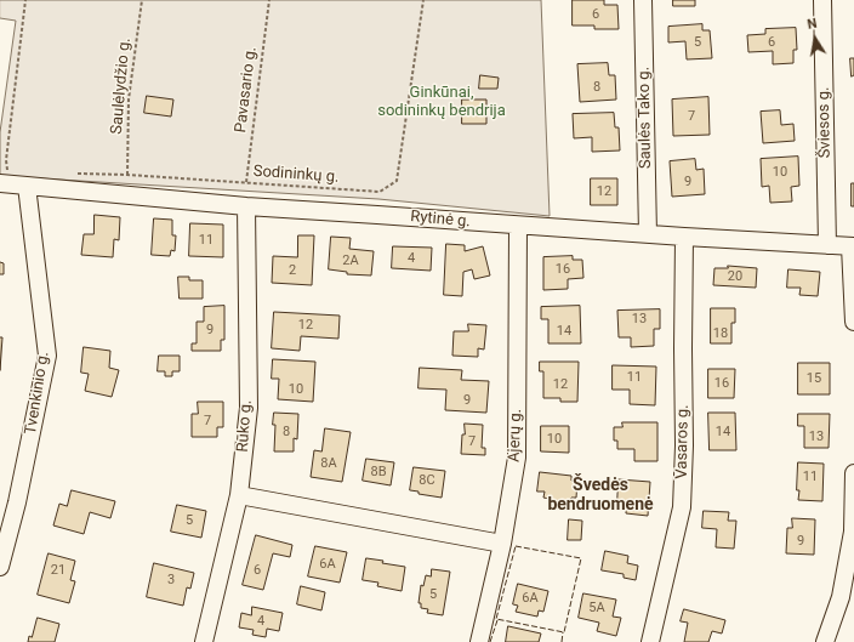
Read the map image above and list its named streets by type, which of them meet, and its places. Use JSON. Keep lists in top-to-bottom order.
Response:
{
  "streets": {
    "street": [
      "Saulės Tako g.",
      "Šviesos g.",
      "Rytinė g.",
      "Tvenkinio g.",
      "Rūko g.",
      "Ajerų g.",
      "Vasaros g."
    ],
    "path": ["Saulėlydžio g.", "Pavasario g.", "Sodininkų g."]
  },
  "crossings": [
    ["Saulėlydžio g.", "Sodininkų g."],
    ["Pavasario g.", "Sodininkų g."],
    ["Saulės Tako g.", "Rytinė g."],
    ["Šviesos g.", "Rytinė g."],
    ["Rytinė g.", "Tvenkinio g."],
    ["Rytinė g.", "Rūko g."],
    ["Rytinė g.", "Ajerų g."],
    ["Rytinė g.", "Vasaros g."]
  ],
  "districts": ["Švedės bendruomenė"],
  "parks": ["Ginkūnai, sodininkų bendrija"],
  "house_numbers": [
    "6",
    "5",
    "6",
    "8",
    "7",
    "10",
    "9",
    "12",
    "11",
    "4",
    "2A",
    "16",
    "2",
    "20",
    "13",
    "12",
    "9",
    "14",
    "18",
    "11",
    "15",
    "16",
    "12",
    "10",
    "9",
    "7",
    "8",
    "14",
    "13",
    "10",
    "7",
    "8A",
    "8B",
    "11",
    "8C",
    "5",
    "9",
    "6A",
    "21",
    "6",
    "3",
    "5",
    "6A",
    "5A",
    "4"
  ],
  "north": "top"
}
